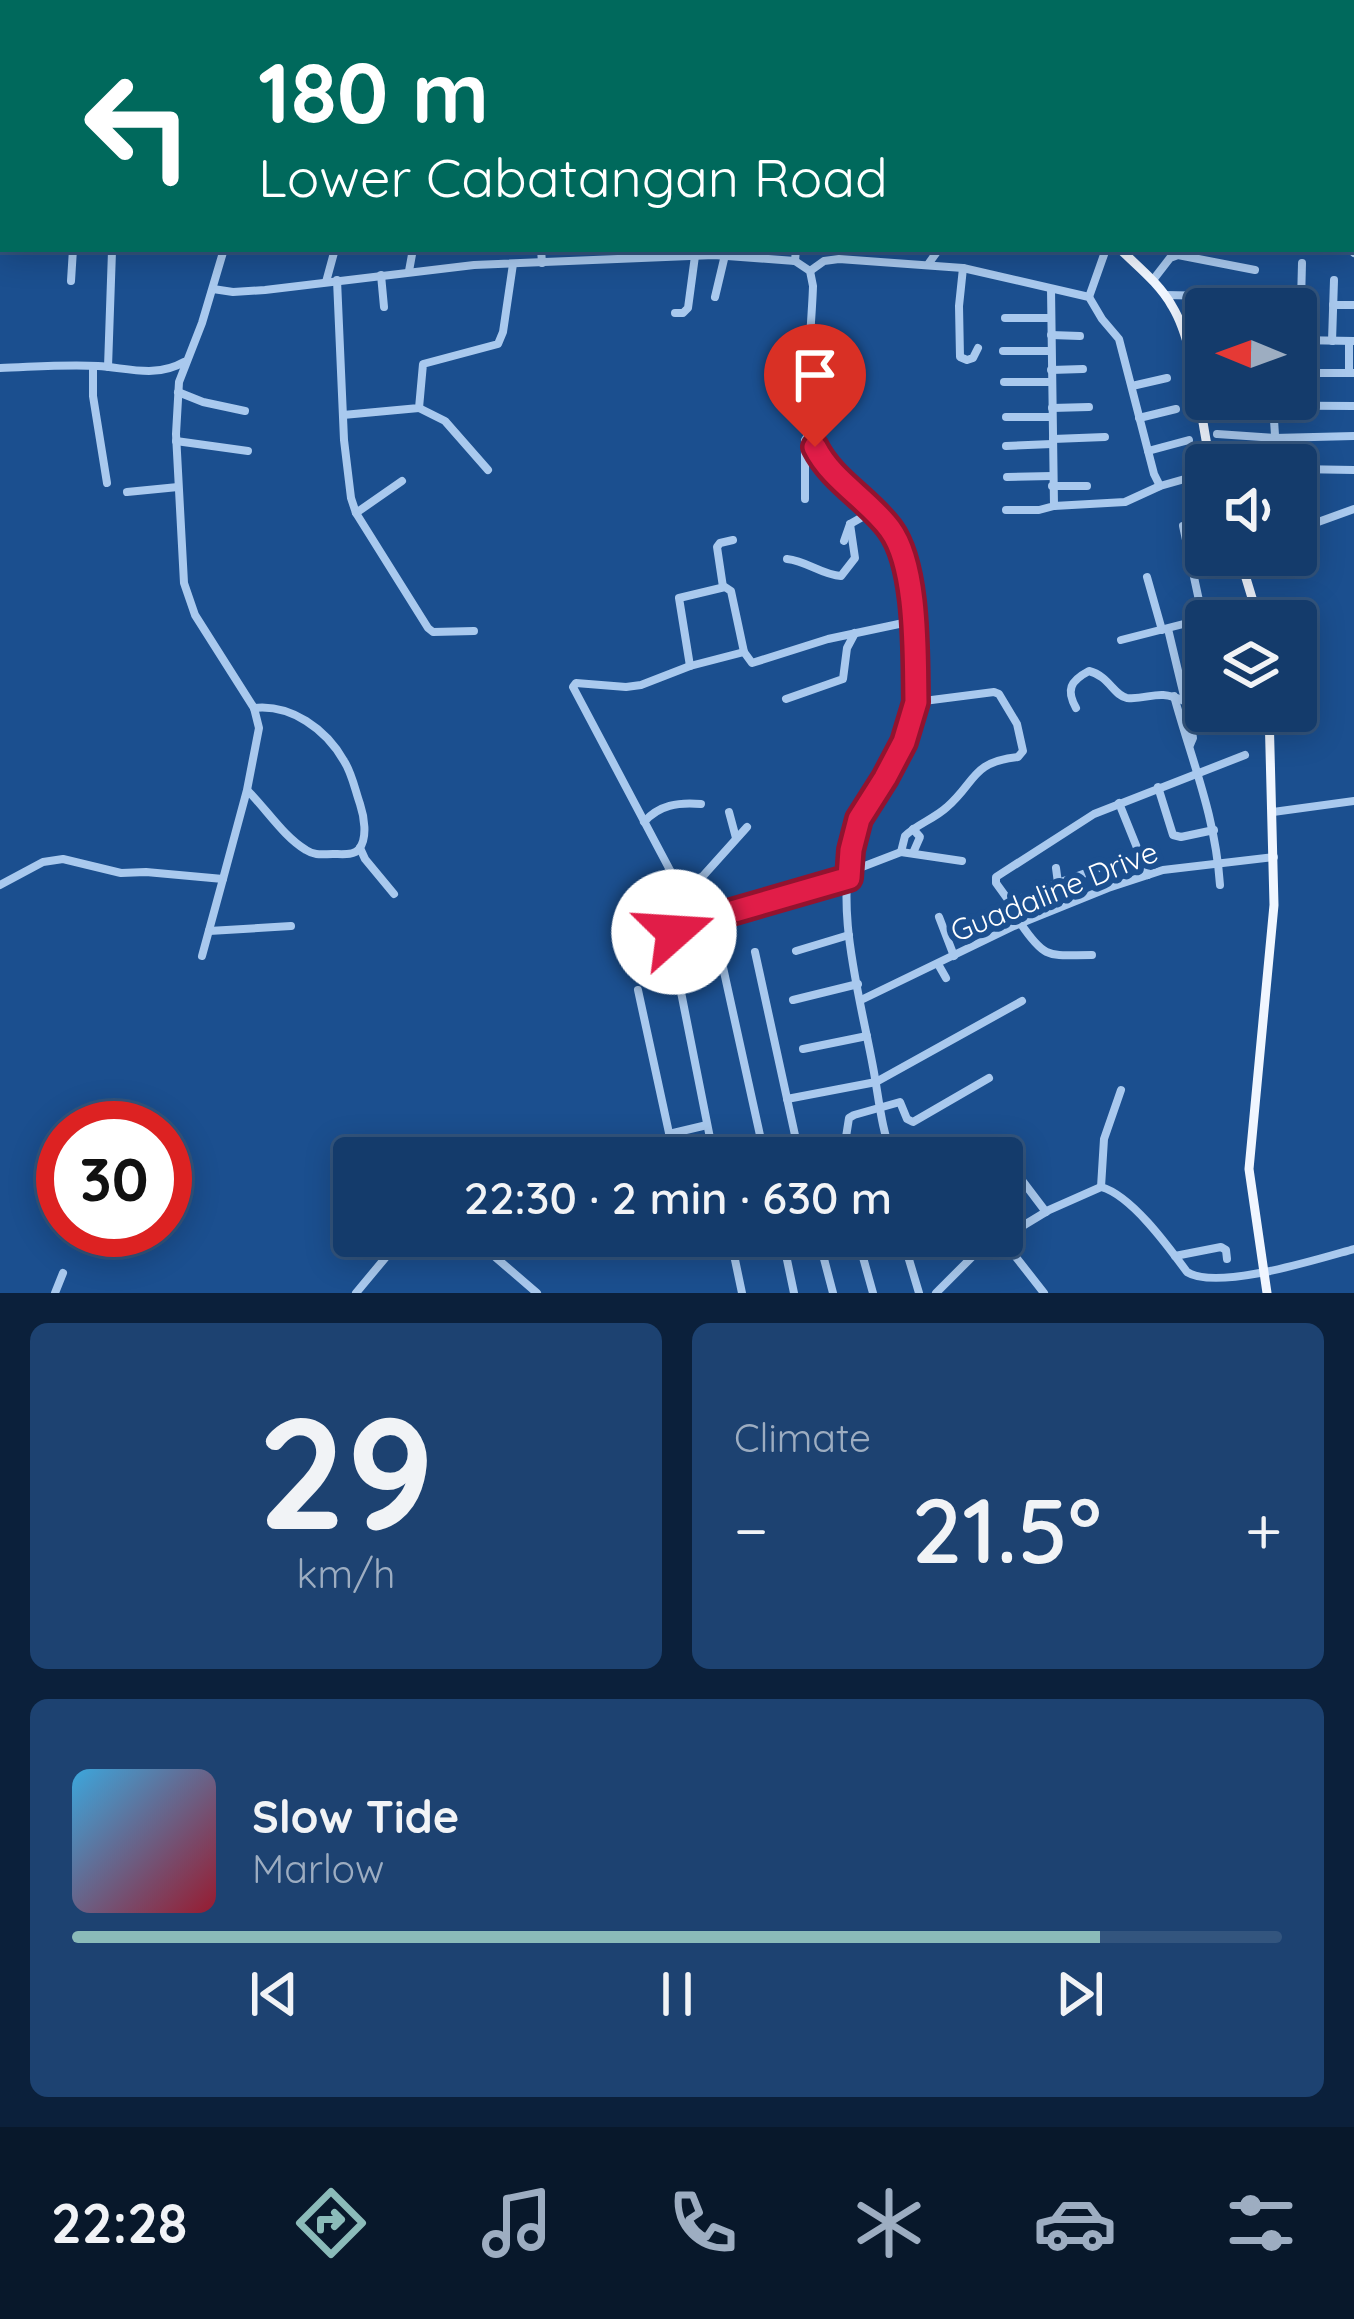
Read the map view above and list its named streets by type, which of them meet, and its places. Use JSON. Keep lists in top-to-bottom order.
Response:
{
  "streets": {
    "street": ["Guadaline Drive"]
  },
  "north": "left",
  "page": {
    "turn": ["180 m", "Lower Cabatangan Road"],
    "limit": "30",
    "trip": "22:30 · 2 min · 630 m",
    "tile": [
      ["29", "km/h"],
      "Climate"
    ],
    "heat": ["−", "21.5°", "+"],
    "song": ["Slow Tide", "Marlow"],
    "tabs": "22:28"
  }
}
